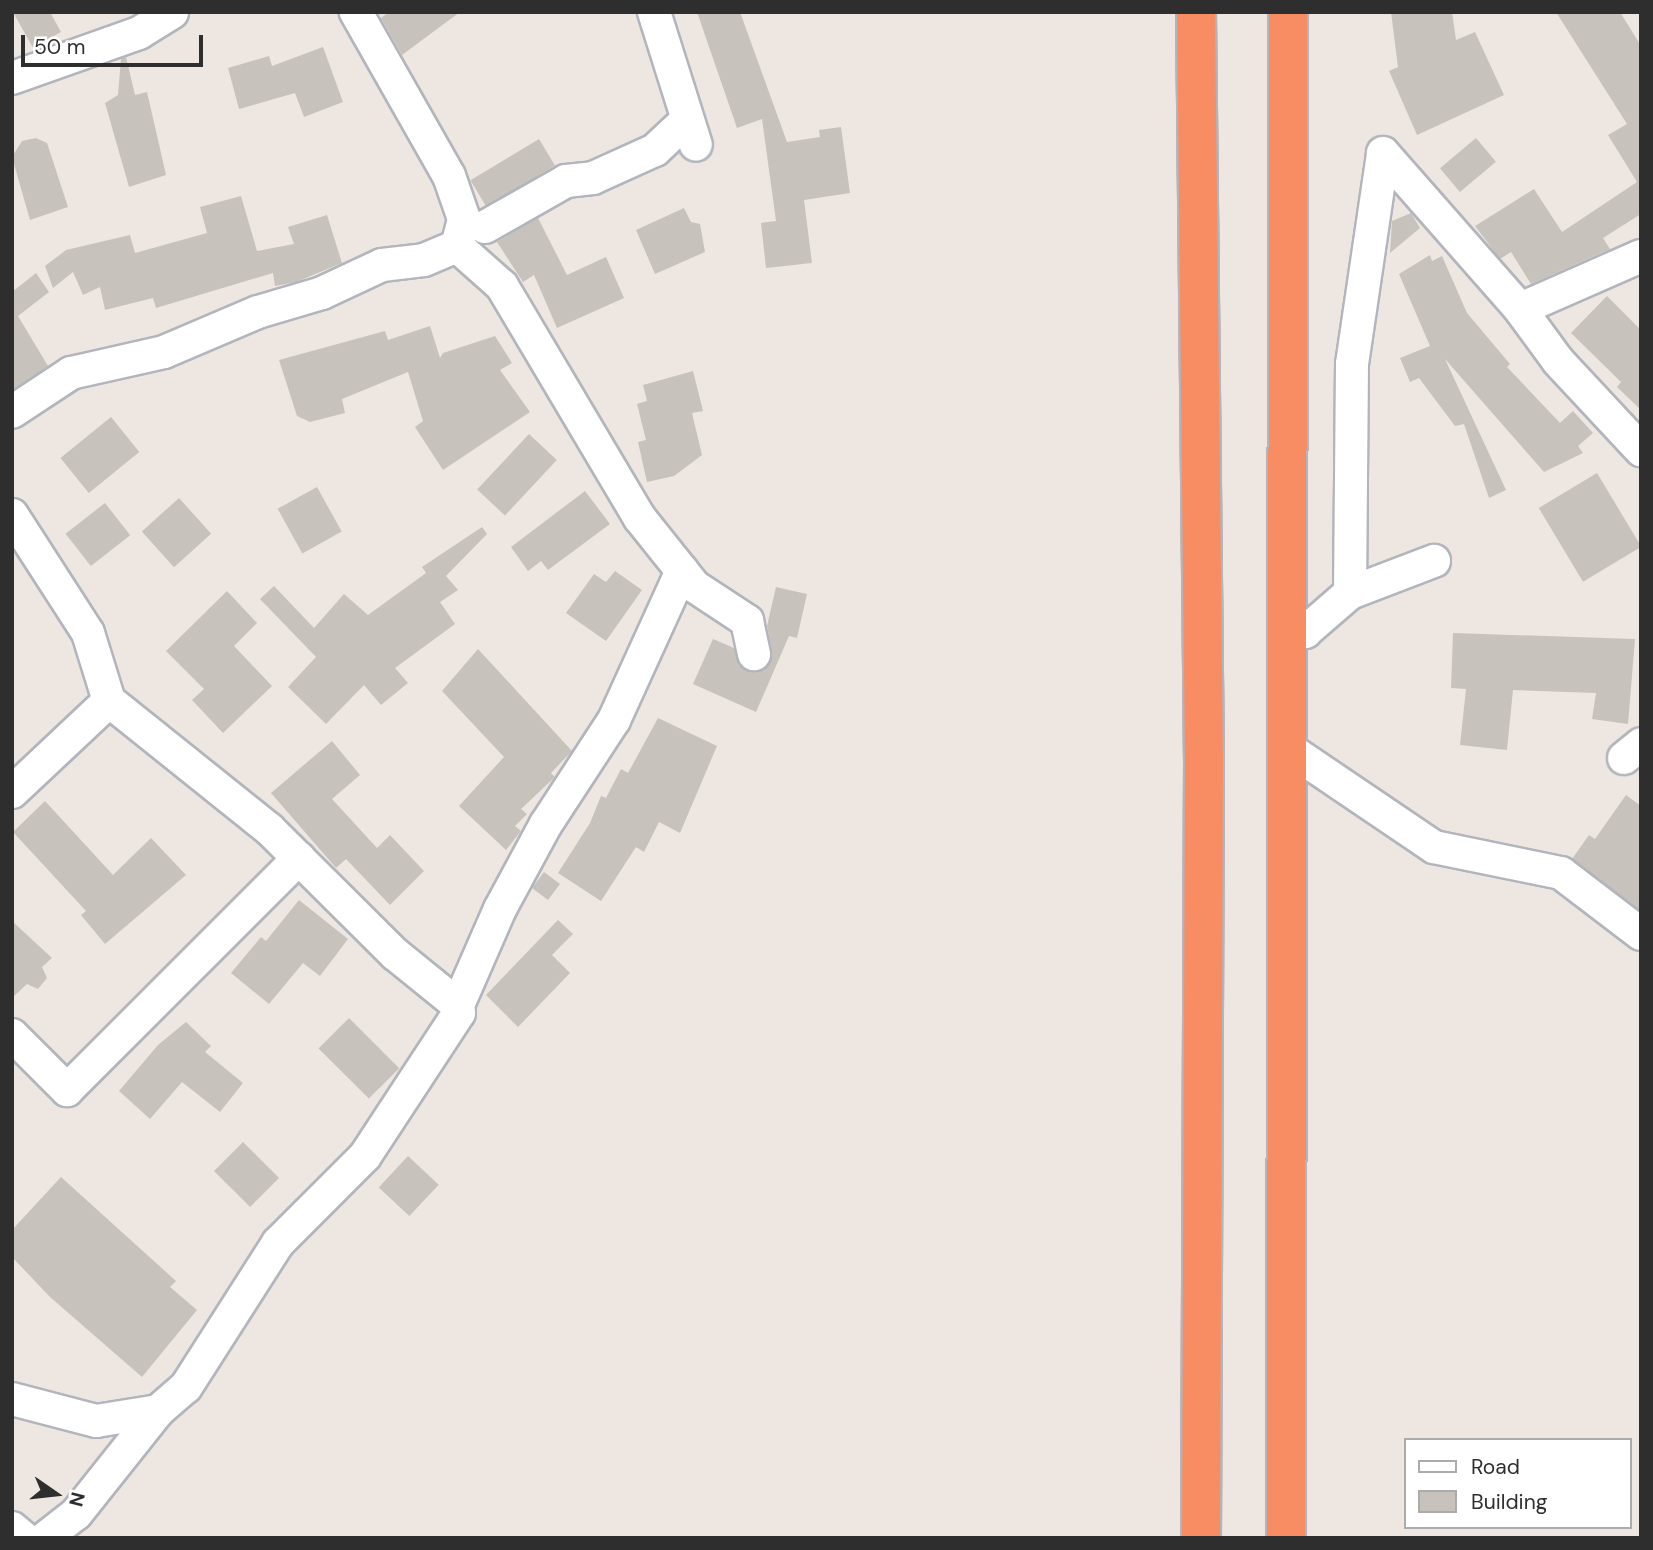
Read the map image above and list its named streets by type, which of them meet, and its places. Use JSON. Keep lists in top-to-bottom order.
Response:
{
  "legend": ["Road", "Building"],
  "scale_bar": "50 m",
  "north": "right"
}
